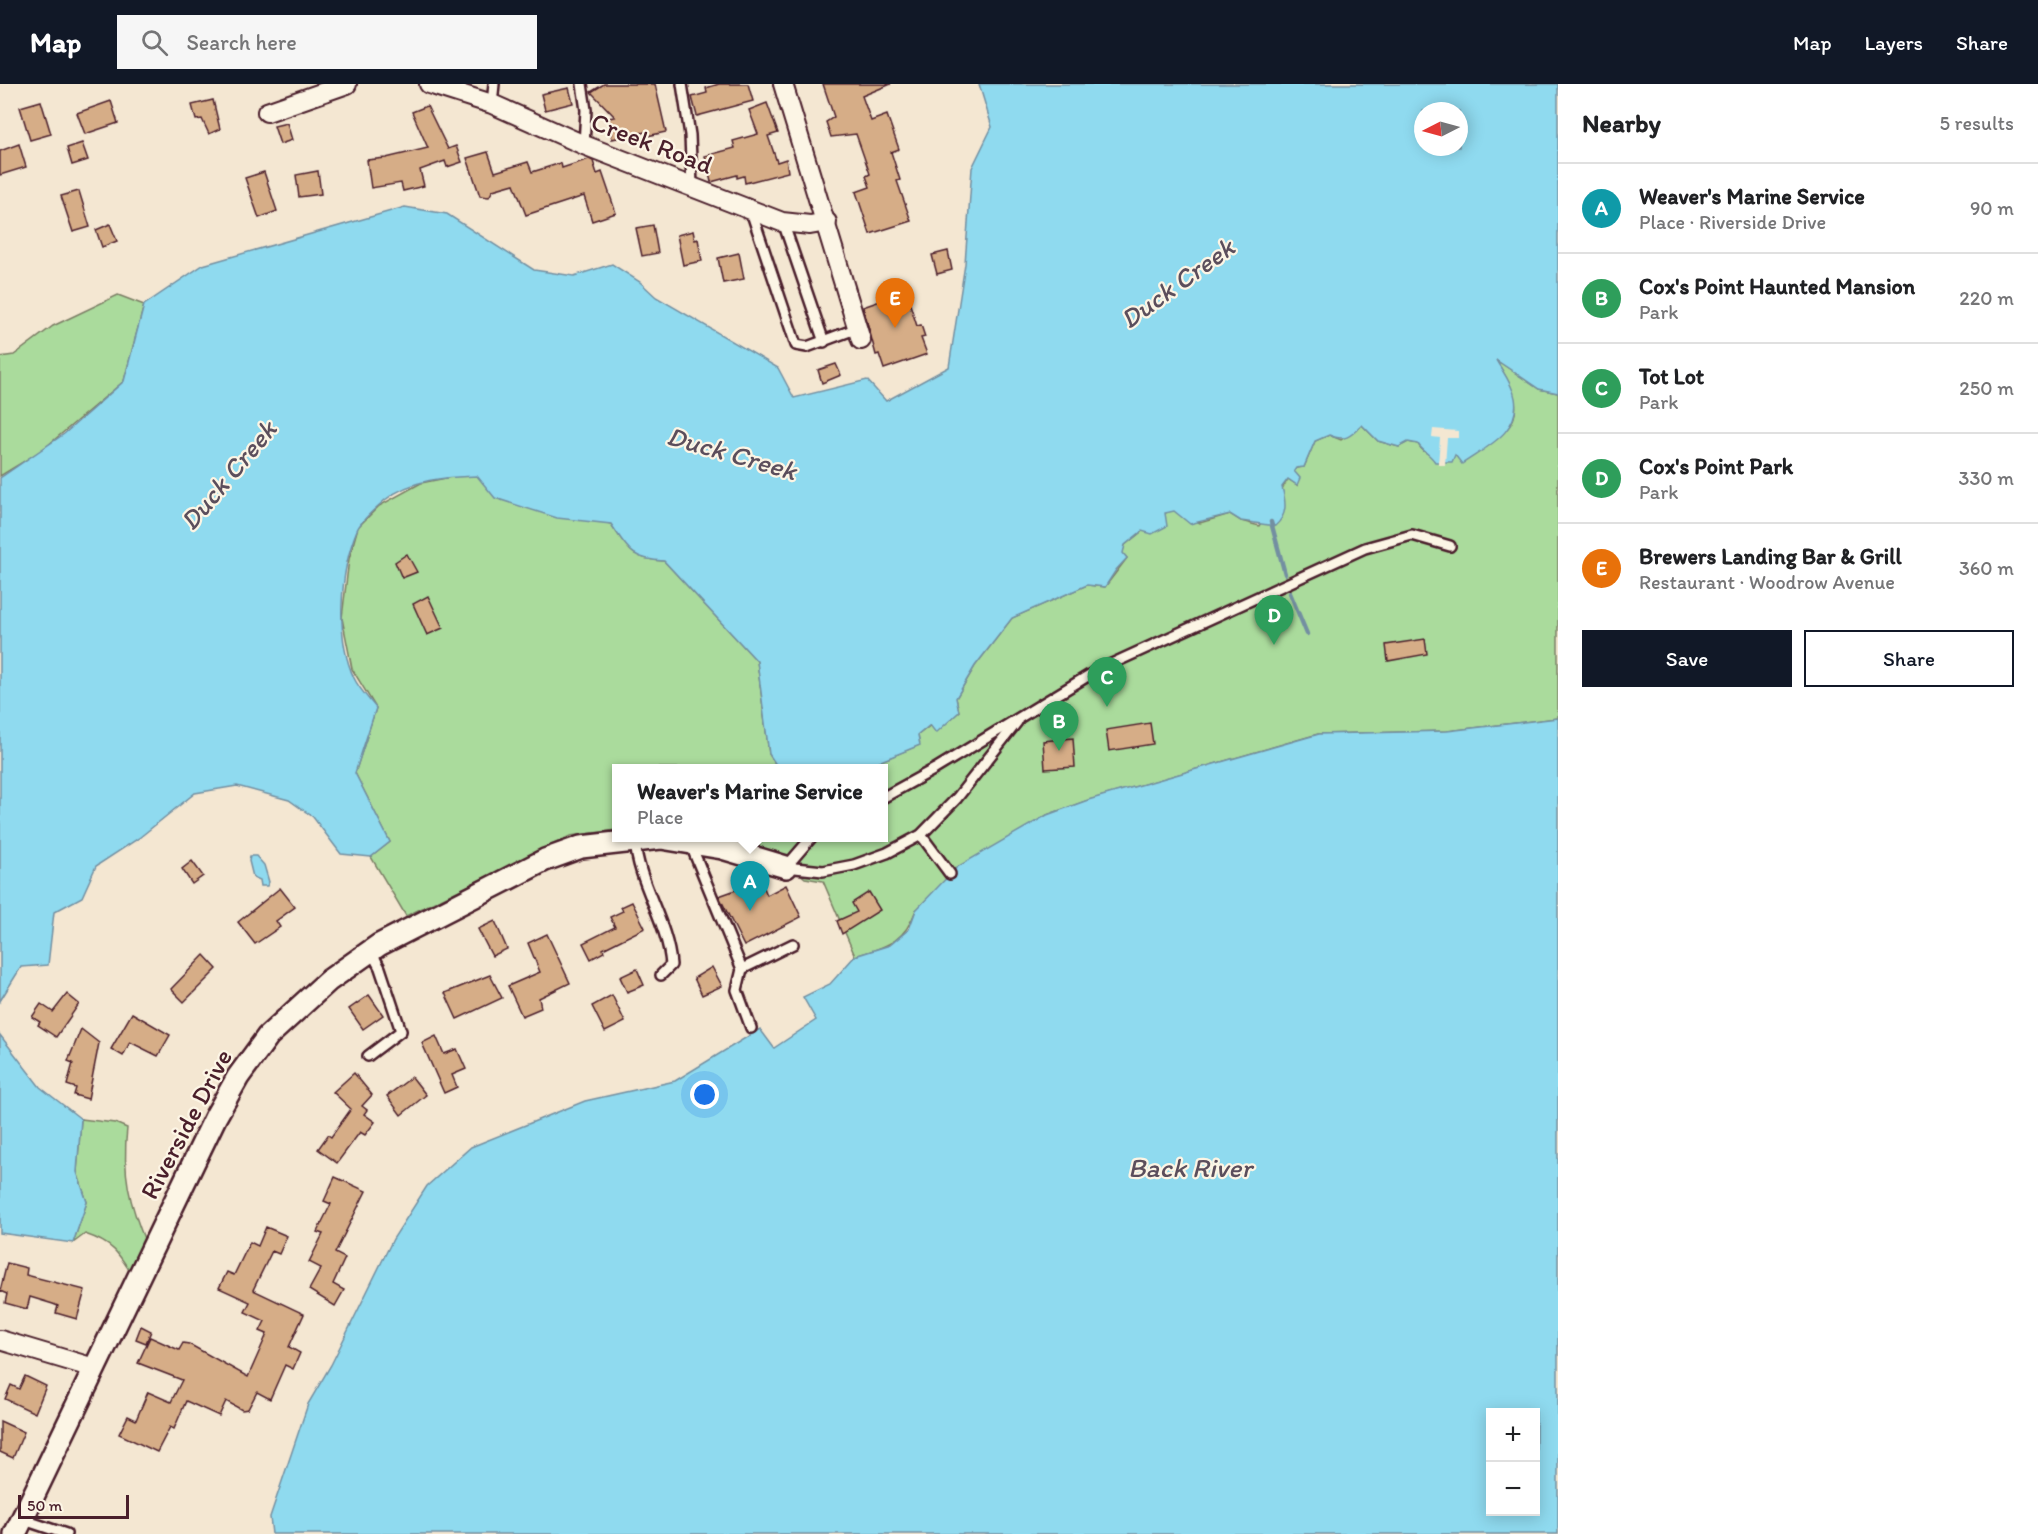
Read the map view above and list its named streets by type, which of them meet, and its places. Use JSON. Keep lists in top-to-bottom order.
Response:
{
  "streets": {
    "street": ["Creek Road", "Riverside Drive"]
  },
  "water": ["Duck Creek", "Back River"],
  "scale_bar": "50 m",
  "north": "left",
  "page": {
    "header": "Map",
    "search": "Search here",
    "nav": ["Map", "Layers", "Share"],
    "heading": ["Nearby", "5 results"],
    "list": [
      {
        "mark": "A",
        "name": "Weaver's Marine Service",
        "note": "Place · Riverside Drive",
        "value": "90 m"
      },
      {
        "mark": "B",
        "name": "Cox's Point Haunted Mansion",
        "note": "Park",
        "value": "220 m"
      },
      {
        "mark": "C",
        "name": "Tot Lot",
        "note": "Park",
        "value": "250 m"
      },
      {
        "mark": "D",
        "name": "Cox's Point Park",
        "note": "Park",
        "value": "330 m"
      },
      {
        "mark": "E",
        "name": "Brewers Landing Bar & Grill",
        "note": "Restaurant · Woodrow Avenue",
        "value": "360 m"
      }
    ],
    "pins": [
      "E",
      "D",
      "C",
      "B",
      "A"
    ],
    "buttons": ["Save", "Share"],
    "popup": ["Weaver's Marine Service", "Place"],
    "map_buttons": ["+", "−"],
    "scale": "50 m"
  }
}
